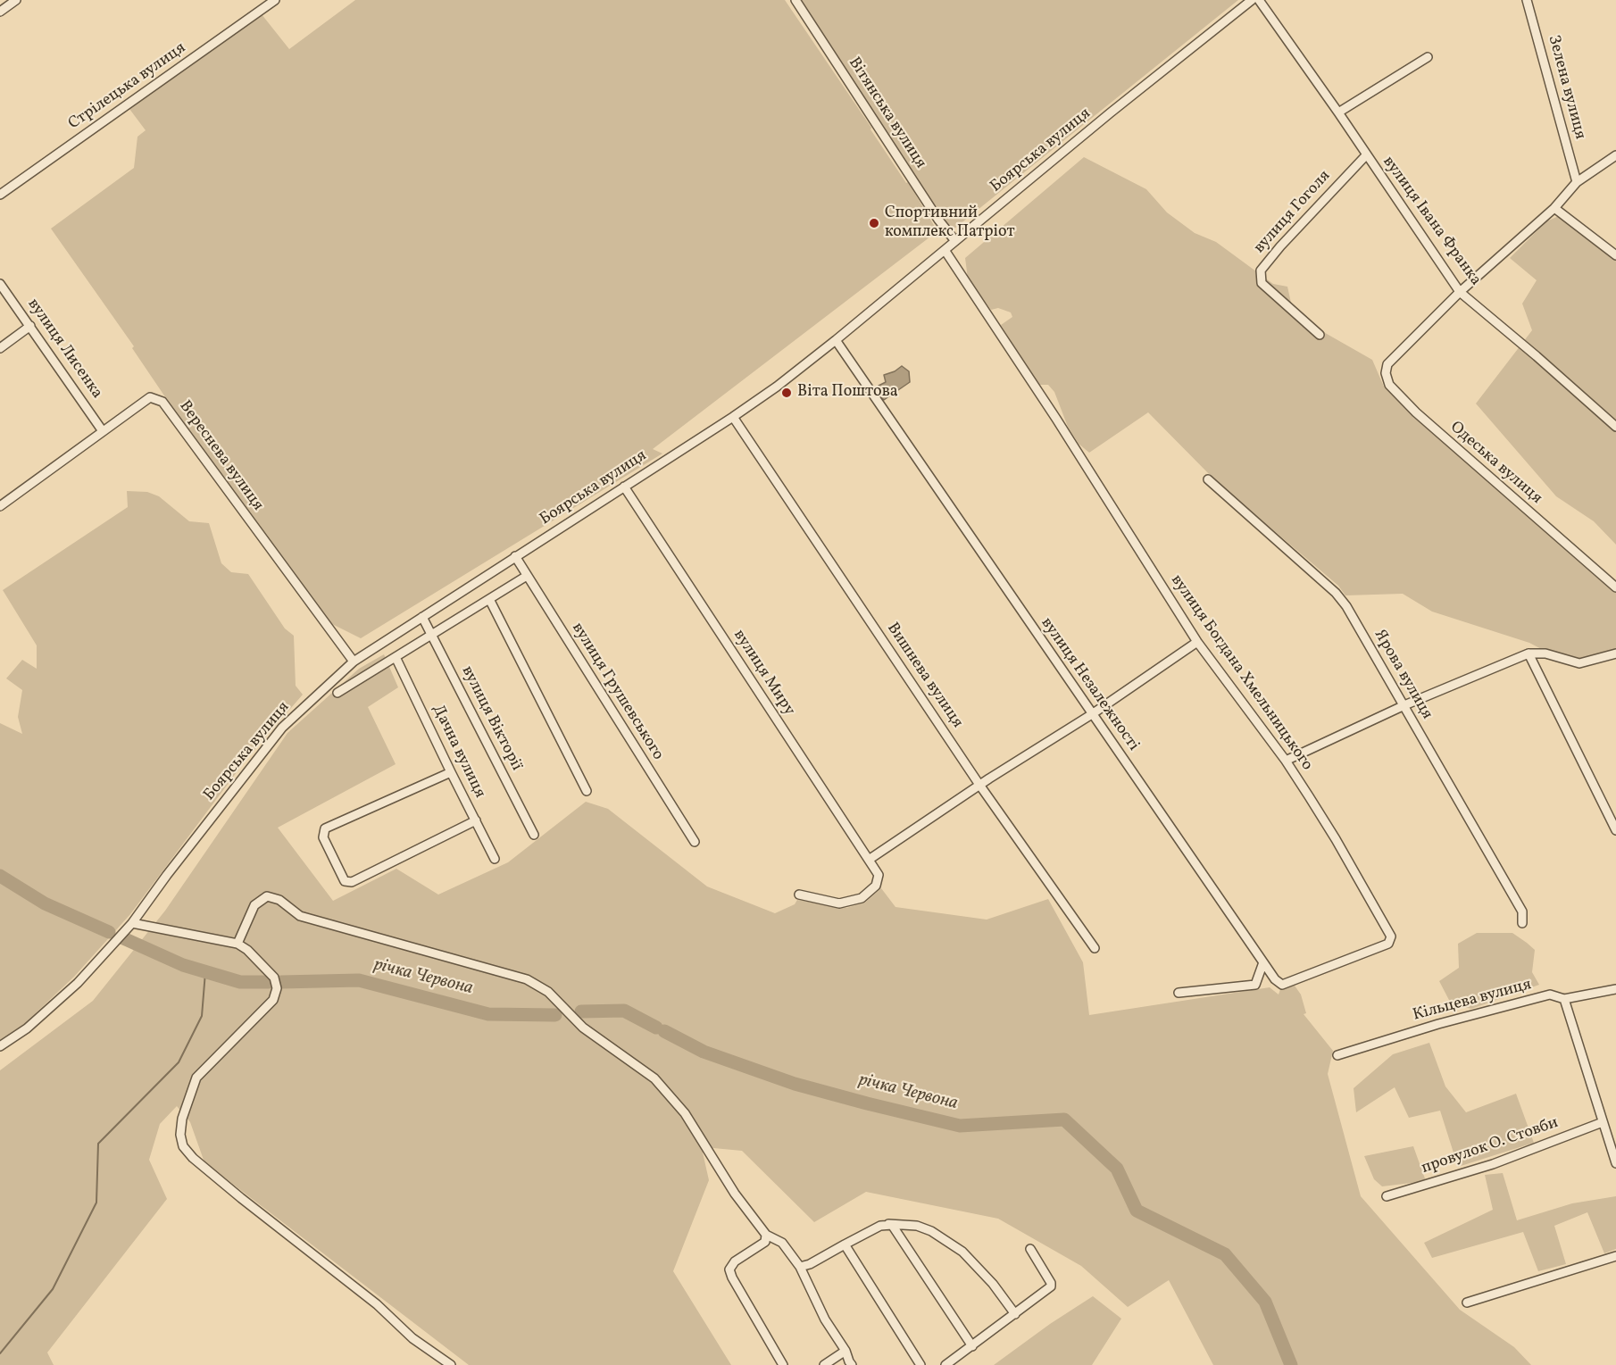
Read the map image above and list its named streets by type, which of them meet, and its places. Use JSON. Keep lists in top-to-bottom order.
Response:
{
  "streets": {
    "street": [
      "Стрілецька вулиця",
      "Зелена вулиця",
      "Вітянська вулиця",
      "Боярська вулиця",
      "вулиця Гоголя",
      "вулиця Івана Франка",
      "вулиця Лисенка",
      "Вереснева вулиця",
      "Одеська вулиця",
      "вулиця Миру",
      "вулиця Богдана Хмельницького",
      "Ярова вулиця",
      "Вишнева вулиця",
      "вулиця Незалежності",
      "вулиця Грушевського",
      "вулиця Вікторії",
      "Дачна вулиця",
      "Кільцева вулиця",
      "провулок О. Стовби"
    ]
  },
  "crossings": [
    ["Вітянська вулиця", "Боярська вулиця"],
    ["Боярська вулиця", "Вереснева вулиця"],
    ["Боярська вулиця", "вулиця Миру"],
    ["Боярська вулиця", "вулиця Богдана Хмельницького"],
    ["Боярська вулиця", "Вишнева вулиця"],
    ["Боярська вулиця", "вулиця Незалежності"],
    ["Боярська вулиця", "вулиця Грушевського"],
    ["Боярська вулиця", "вулиця Вікторії"],
    ["вулиця Гоголя", "вулиця Івана Франка"],
    ["вулиця Івана Франка", "Одеська вулиця"],
    ["вулиця Лисенка", "Вереснева вулиця"],
    ["вулиця Богдана Хмельницького", "вулиця Незалежності"]
  ],
  "water": ["річка Червона"],
  "places": ["Спортивний комплекс Патріот", "Віта Поштова"]
}
